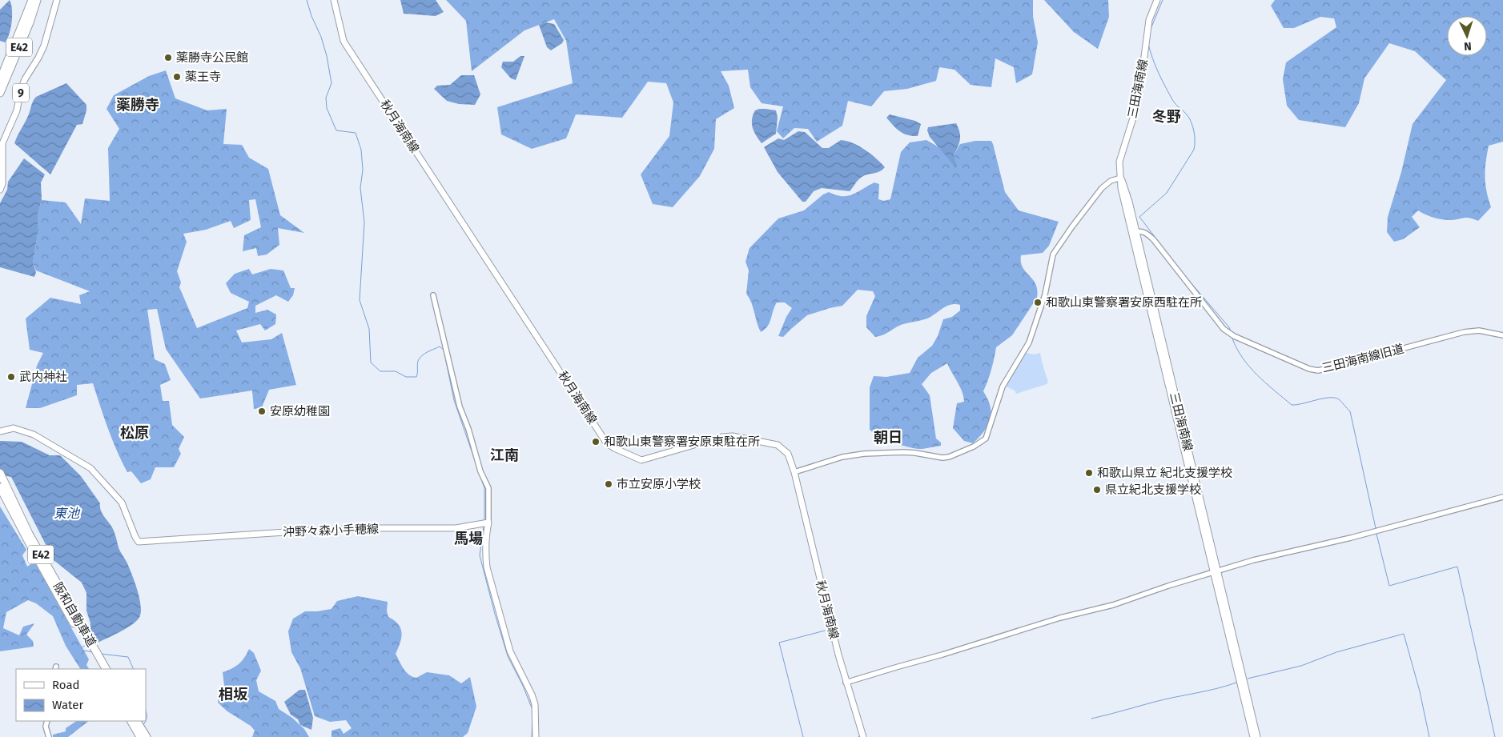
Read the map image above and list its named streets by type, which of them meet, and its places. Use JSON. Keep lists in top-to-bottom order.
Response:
{
  "streets": {
    "highway": ["E42", "阪和自動車道"],
    "main road": [
      "三田海南線",
      "9",
      "秋月海南線",
      "沖野々森小手穂線"
    ],
    "street": ["三田海南線旧道"]
  },
  "crossings": [
    ["三田海南線", "三田海南線旧道"]
  ],
  "districts": [
    "薬勝寺",
    "冬野",
    "松原",
    "朝日",
    "江南",
    "馬場",
    "相坂"
  ],
  "water": ["東池"],
  "places": [
    "薬勝寺公民館",
    "薬王寺",
    "和歌山東警察署安原西駐在所",
    "武内神社",
    "安原幼稚園",
    "和歌山東警察署安原東駐在所",
    "和歌山県立 紀北支援学校",
    "市立安原小学校",
    "県立紀北支援学校"
  ],
  "legend": ["Road", "Water"],
  "north": "bottom"
}
